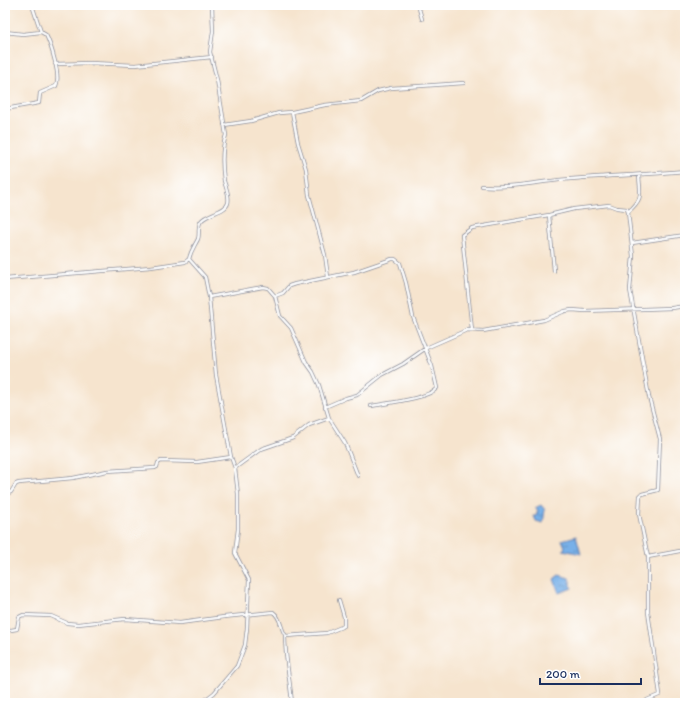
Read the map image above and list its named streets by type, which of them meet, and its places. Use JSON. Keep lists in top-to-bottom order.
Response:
{
  "scale_bar": "200 m"
}
